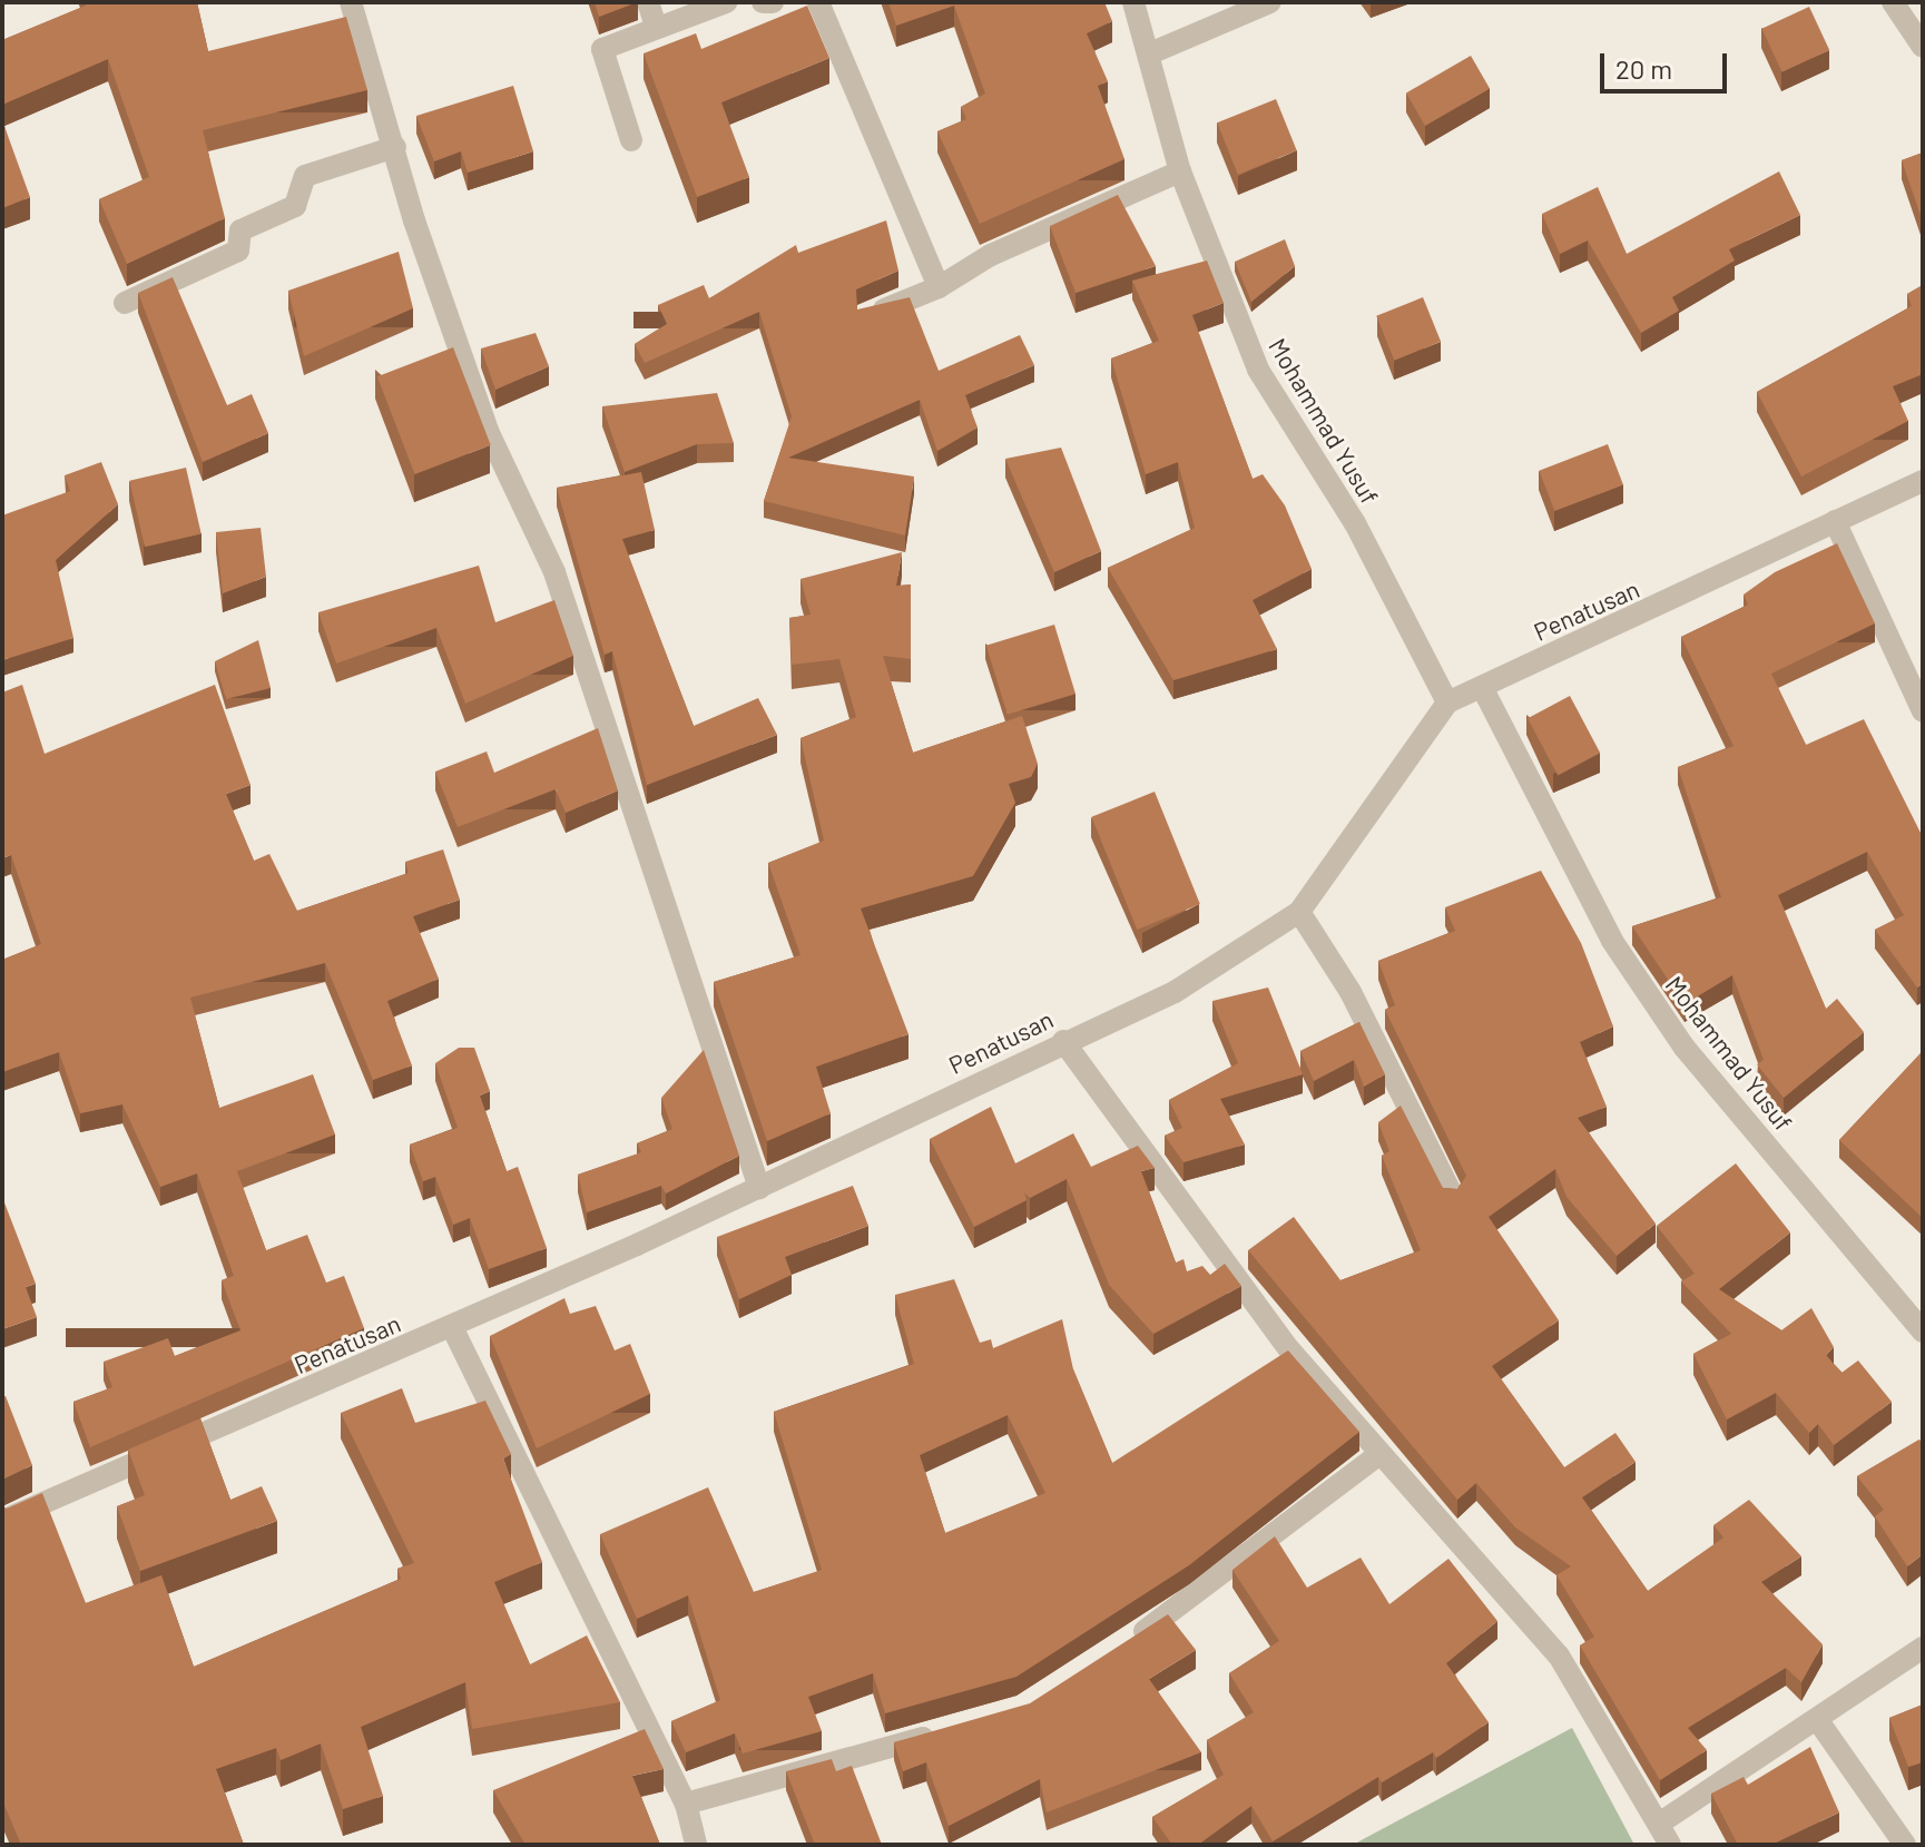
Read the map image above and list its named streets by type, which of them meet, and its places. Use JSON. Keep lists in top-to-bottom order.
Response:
{
  "streets": {
    "street": ["Mohammad Yusuf", "Penatusan"]
  },
  "crossings": [
    ["Mohammad Yusuf", "Penatusan"]
  ],
  "scale_bar": "20 m"
}
